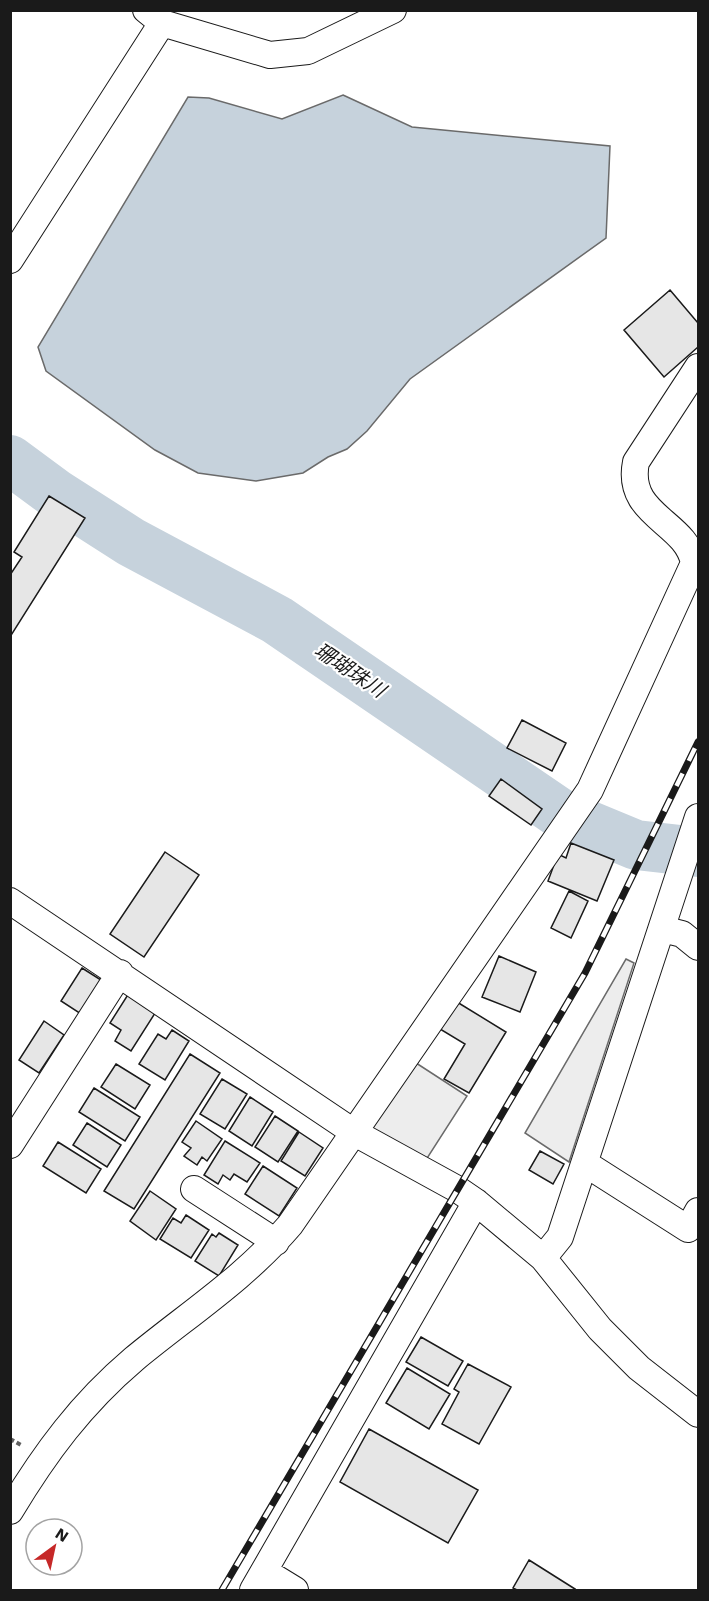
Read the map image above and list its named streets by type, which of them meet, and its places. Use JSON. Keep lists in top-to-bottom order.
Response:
{
  "water": ["珊瑚珠川"],
  "north": "top right"
}
